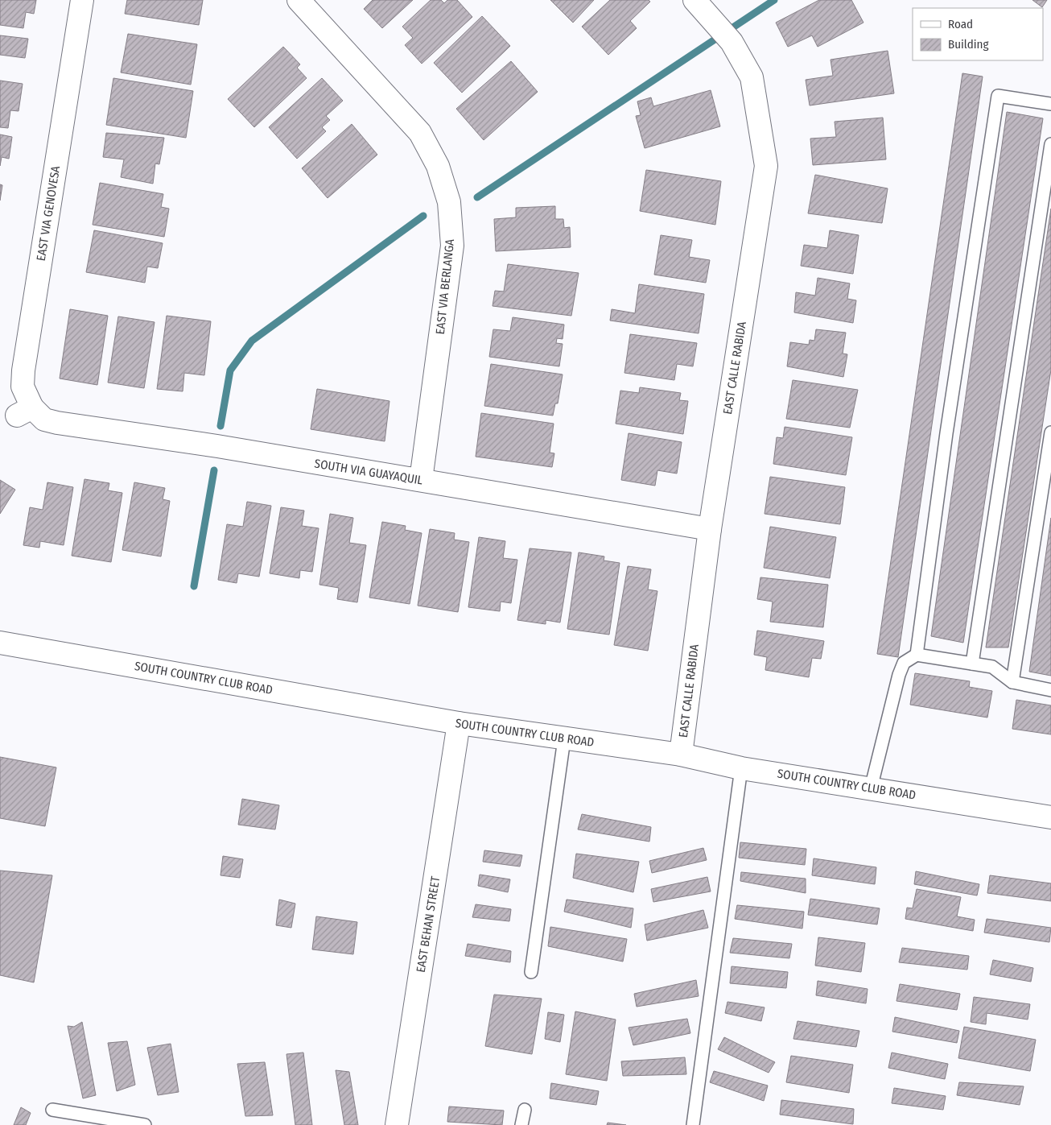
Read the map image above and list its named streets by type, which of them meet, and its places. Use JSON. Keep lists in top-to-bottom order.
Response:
{
  "streets": {
    "street": [
      "EAST VIA GENOVESA",
      "EAST VIA BERLANGA",
      "EAST CALLE RABIDA",
      "SOUTH VIA GUAYAQUIL",
      "SOUTH COUNTRY CLUB ROAD",
      "EAST BEHAN STREET"
    ]
  },
  "crossings": [
    ["EAST VIA GENOVESA", "SOUTH VIA GUAYAQUIL"],
    ["EAST VIA BERLANGA", "SOUTH VIA GUAYAQUIL"],
    ["EAST CALLE RABIDA", "SOUTH VIA GUAYAQUIL"],
    ["EAST CALLE RABIDA", "SOUTH COUNTRY CLUB ROAD"],
    ["SOUTH COUNTRY CLUB ROAD", "EAST BEHAN STREET"]
  ],
  "legend": ["Road", "Building"]
}
